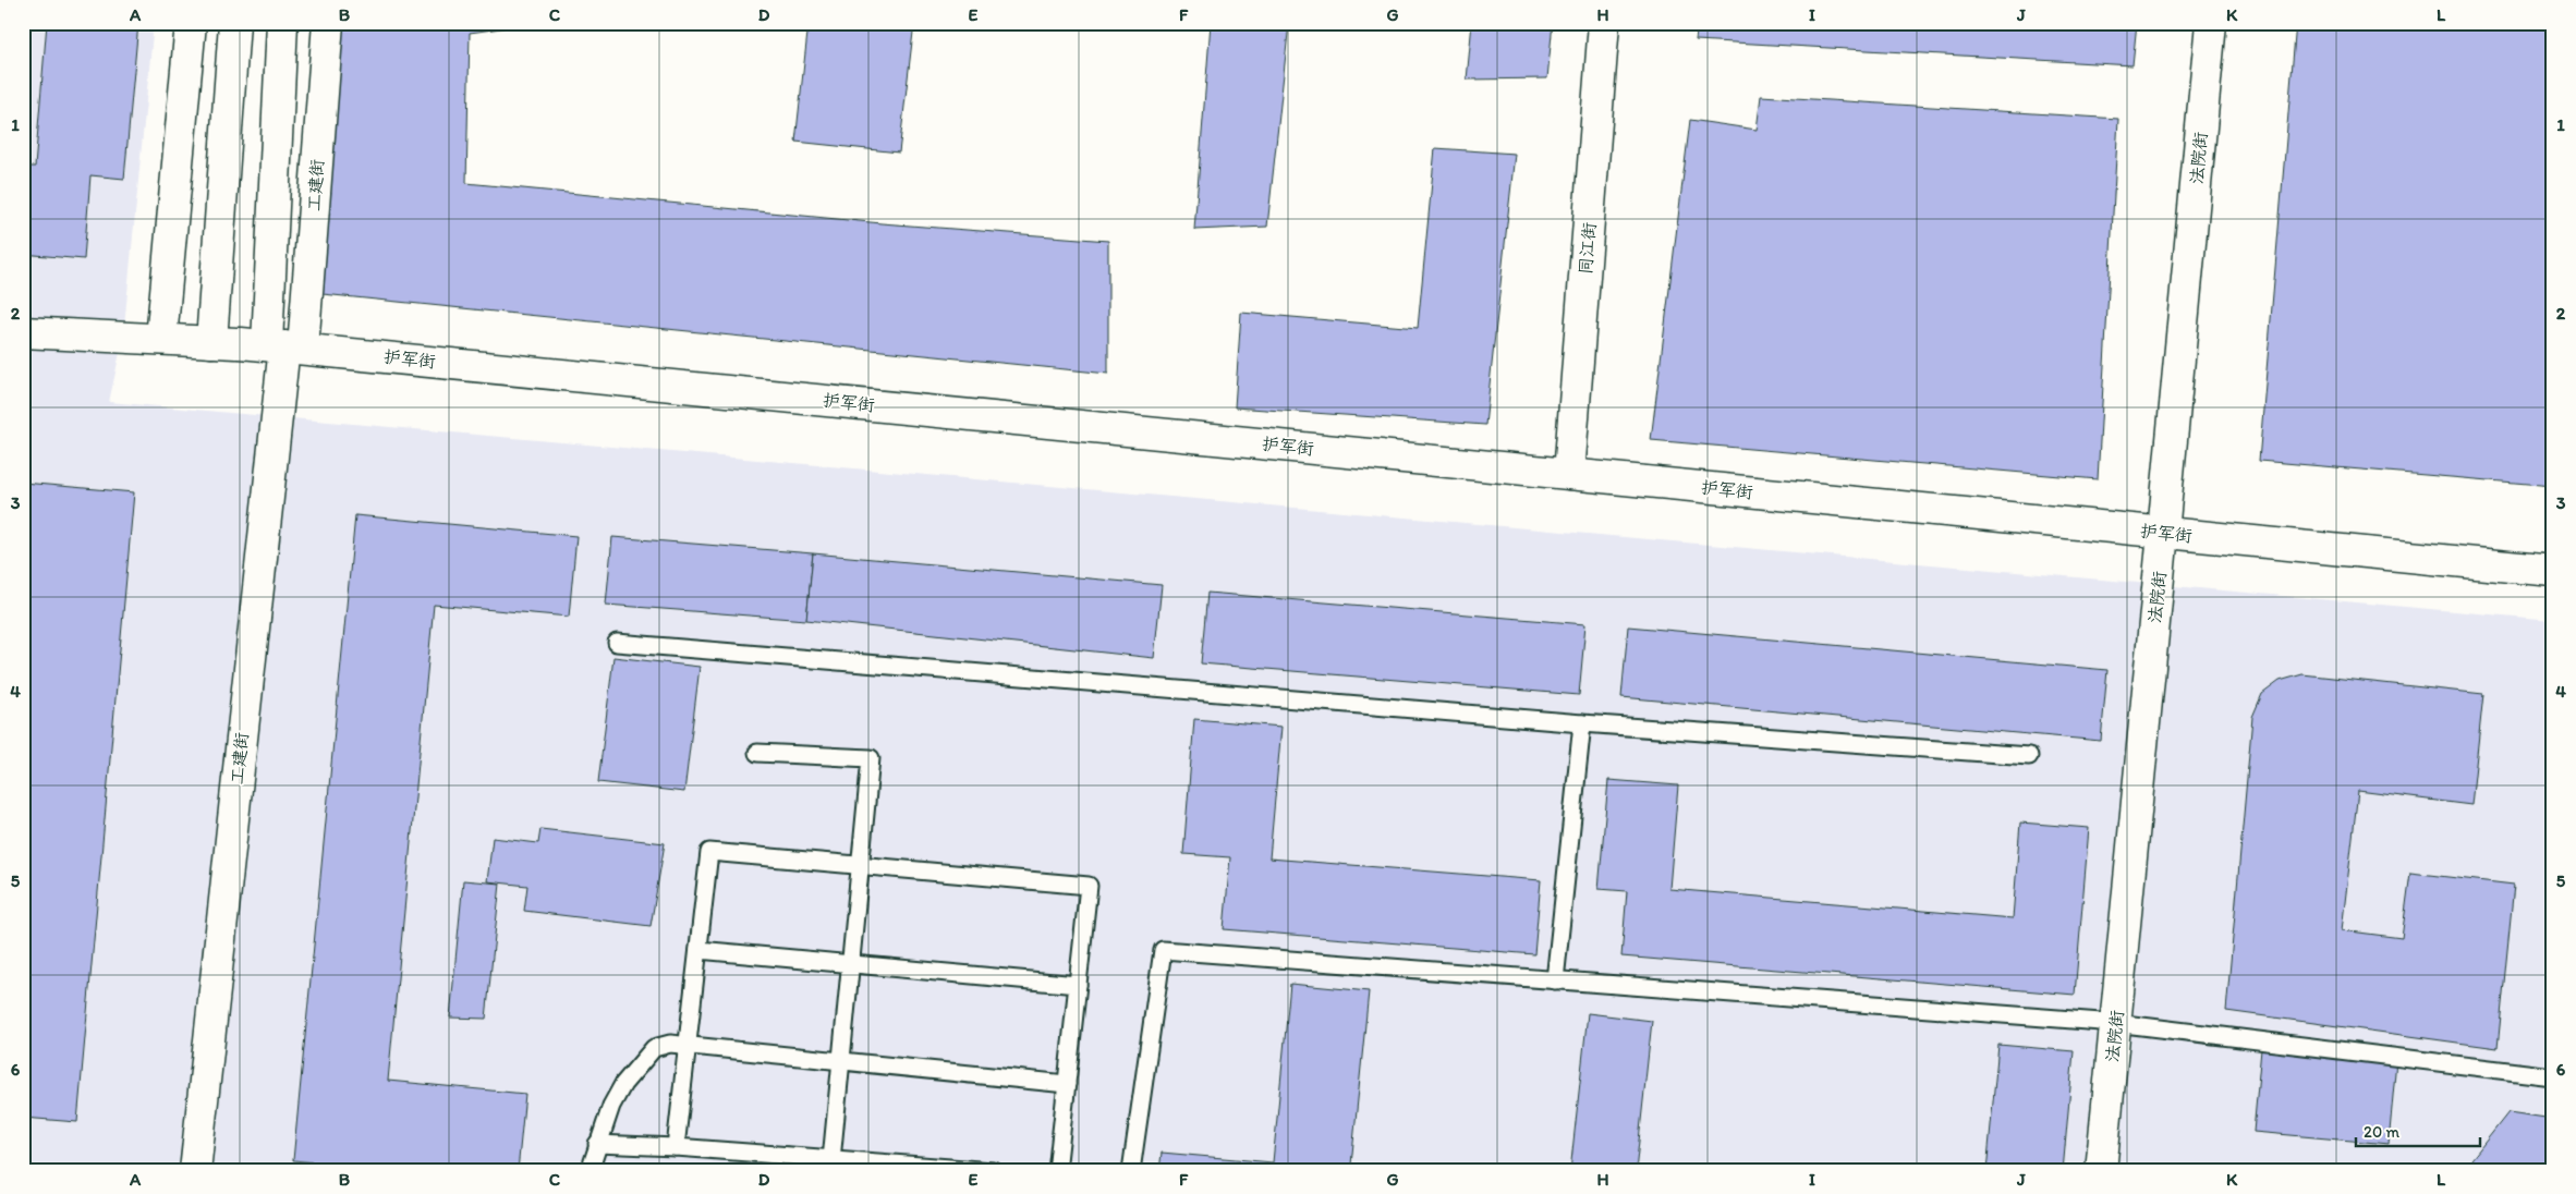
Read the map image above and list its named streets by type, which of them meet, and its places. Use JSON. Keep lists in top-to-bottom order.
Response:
{
  "streets": {
    "street": [
      "法院街",
      "工建街",
      "同江街",
      "护军街"
    ]
  },
  "crossings": [
    ["法院街", "护军街"],
    ["工建街", "护军街"],
    ["同江街", "护军街"]
  ],
  "scale_bar": "20 m",
  "grid": {
    "columns": [
      "A",
      "B",
      "C",
      "D",
      "E",
      "F",
      "G",
      "H",
      "I",
      "J",
      "K",
      "L"
    ],
    "rows": [
      "1",
      "2",
      "3",
      "4",
      "5",
      "6"
    ]
  }
}
